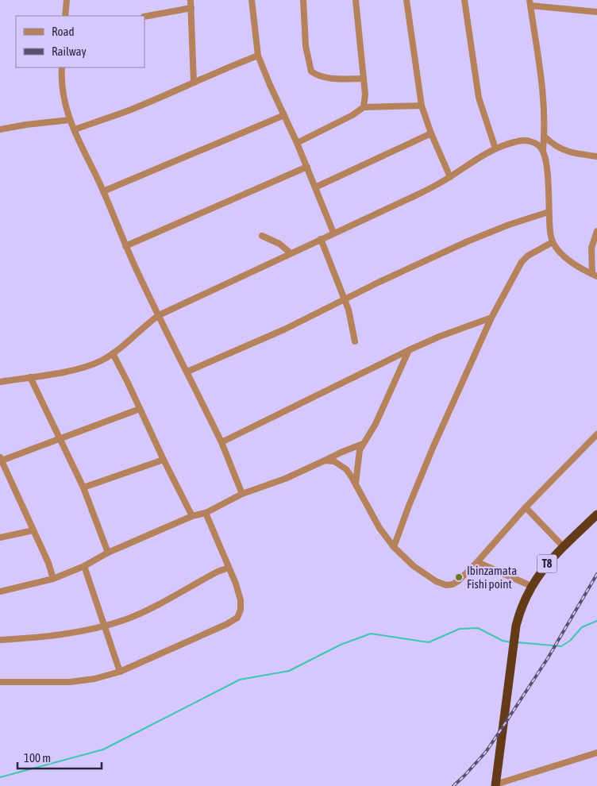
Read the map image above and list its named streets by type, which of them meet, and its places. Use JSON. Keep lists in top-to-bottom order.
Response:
{
  "streets": {
    "highway": ["T8"]
  },
  "places": ["Ibinzamata Fishi point"],
  "legend": ["Road", "Railway"],
  "scale_bar": "100 m"
}
